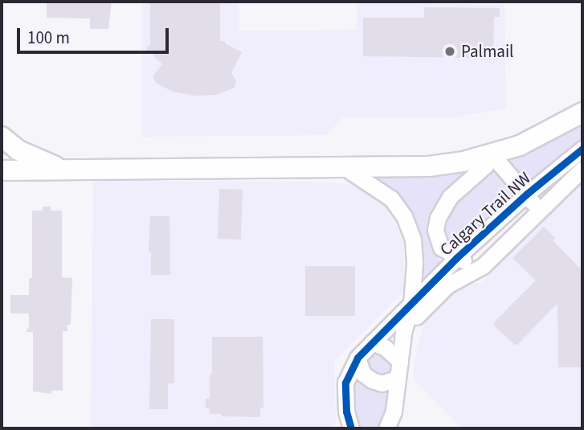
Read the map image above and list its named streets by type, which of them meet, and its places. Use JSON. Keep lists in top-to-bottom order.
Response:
{
  "streets": {
    "main road": ["Calgary Trail NW"]
  },
  "places": ["Palmail"],
  "scale_bar": "100 m"
}
